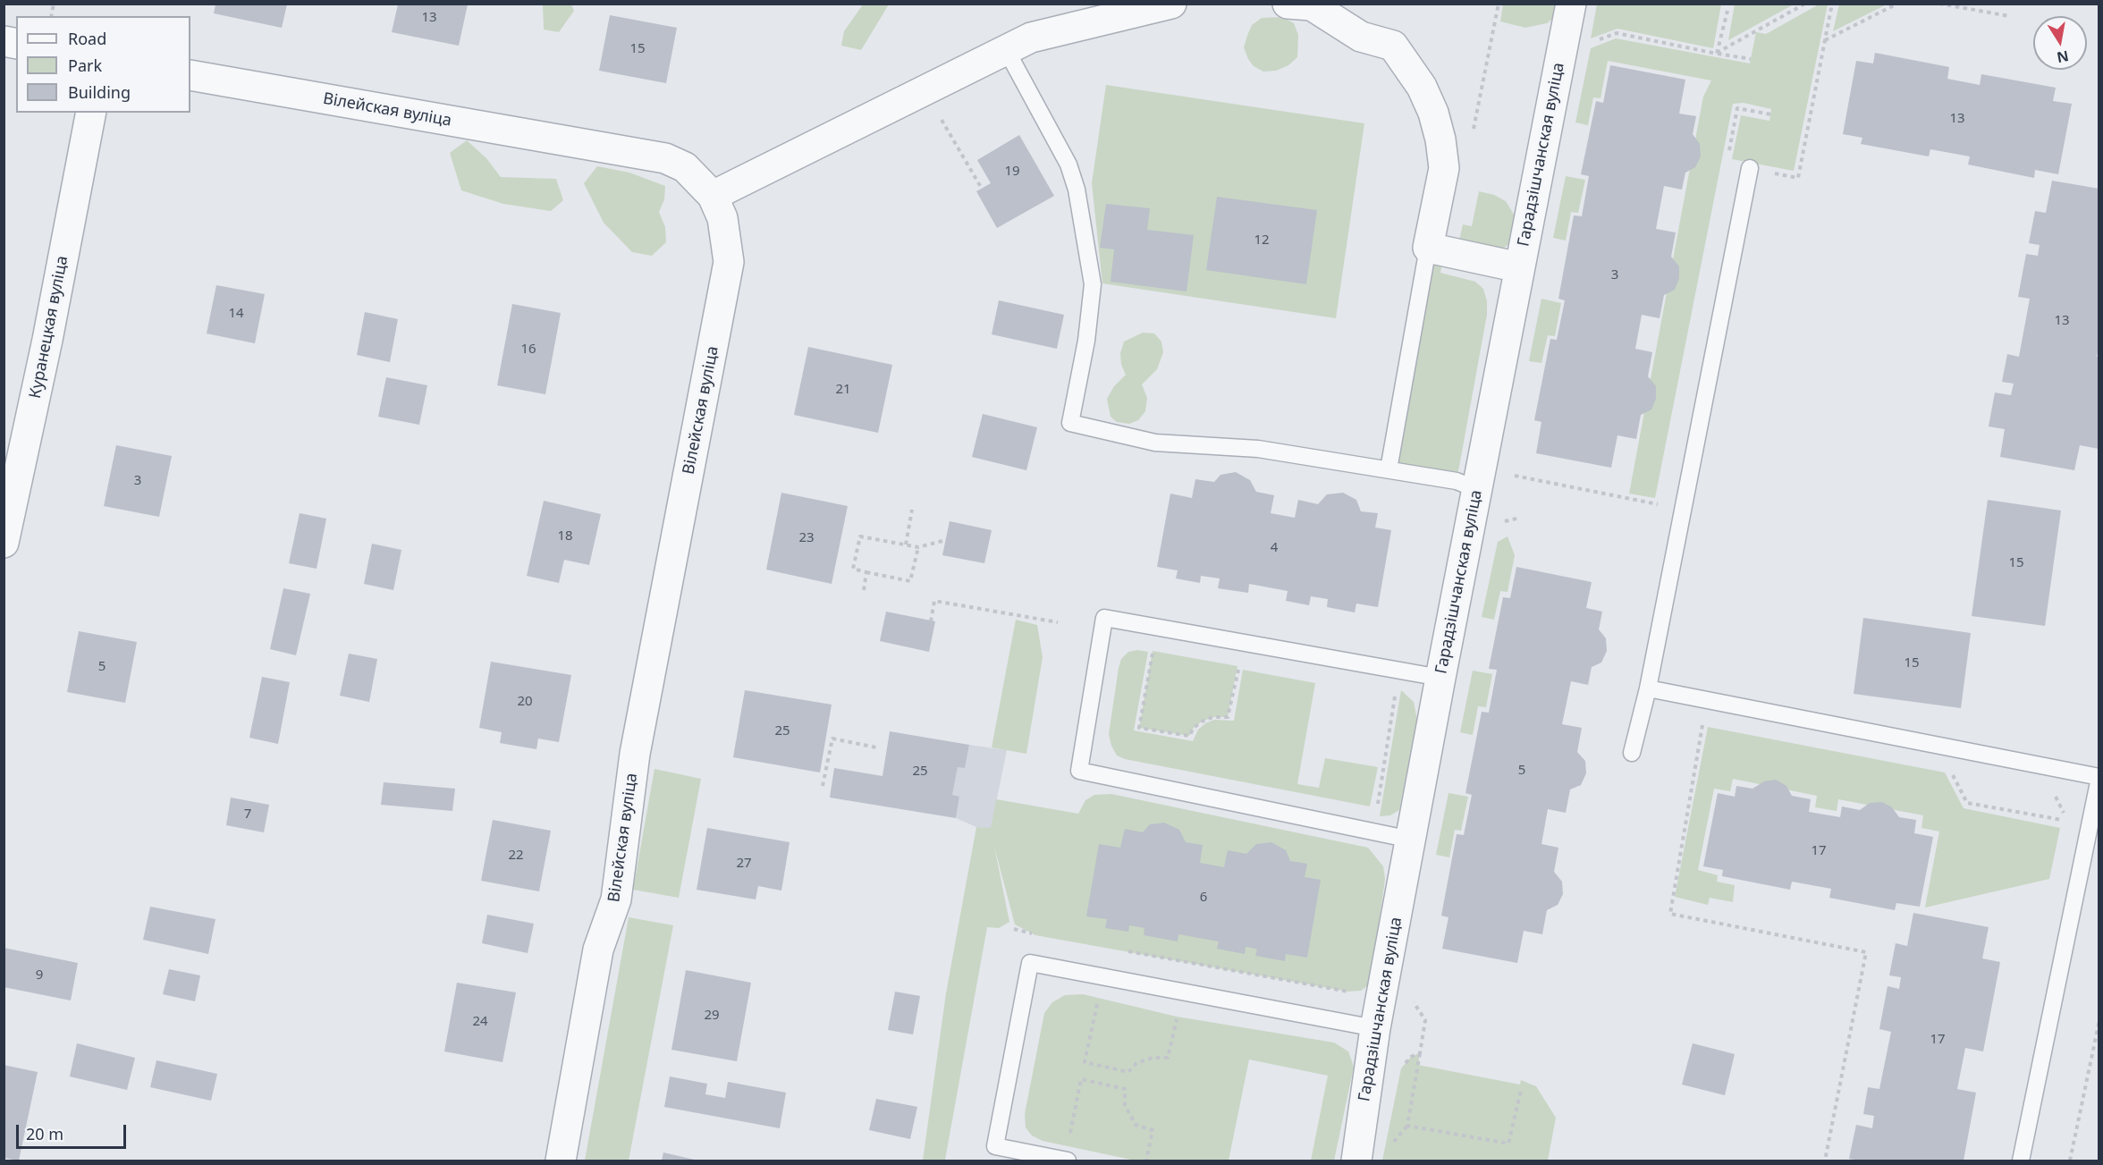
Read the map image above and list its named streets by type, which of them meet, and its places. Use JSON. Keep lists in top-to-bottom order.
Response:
{
  "streets": {
    "street": ["Вілейская вуліца", "Гарадзішчанская вуліца", "Куранецкая вуліца"]
  },
  "house_numbers": [
    "13",
    "15",
    "13",
    "19",
    "12",
    "3",
    "14",
    "13",
    "16",
    "21",
    "3",
    "18",
    "23",
    "4",
    "15",
    "15",
    "5",
    "20",
    "25",
    "5",
    "25",
    "7",
    "17",
    "22",
    "27",
    "6",
    "9",
    "29",
    "24",
    "17"
  ],
  "legend": ["Road", "Park", "Building"],
  "scale_bar": "20 m",
  "north": "bottom"
}
